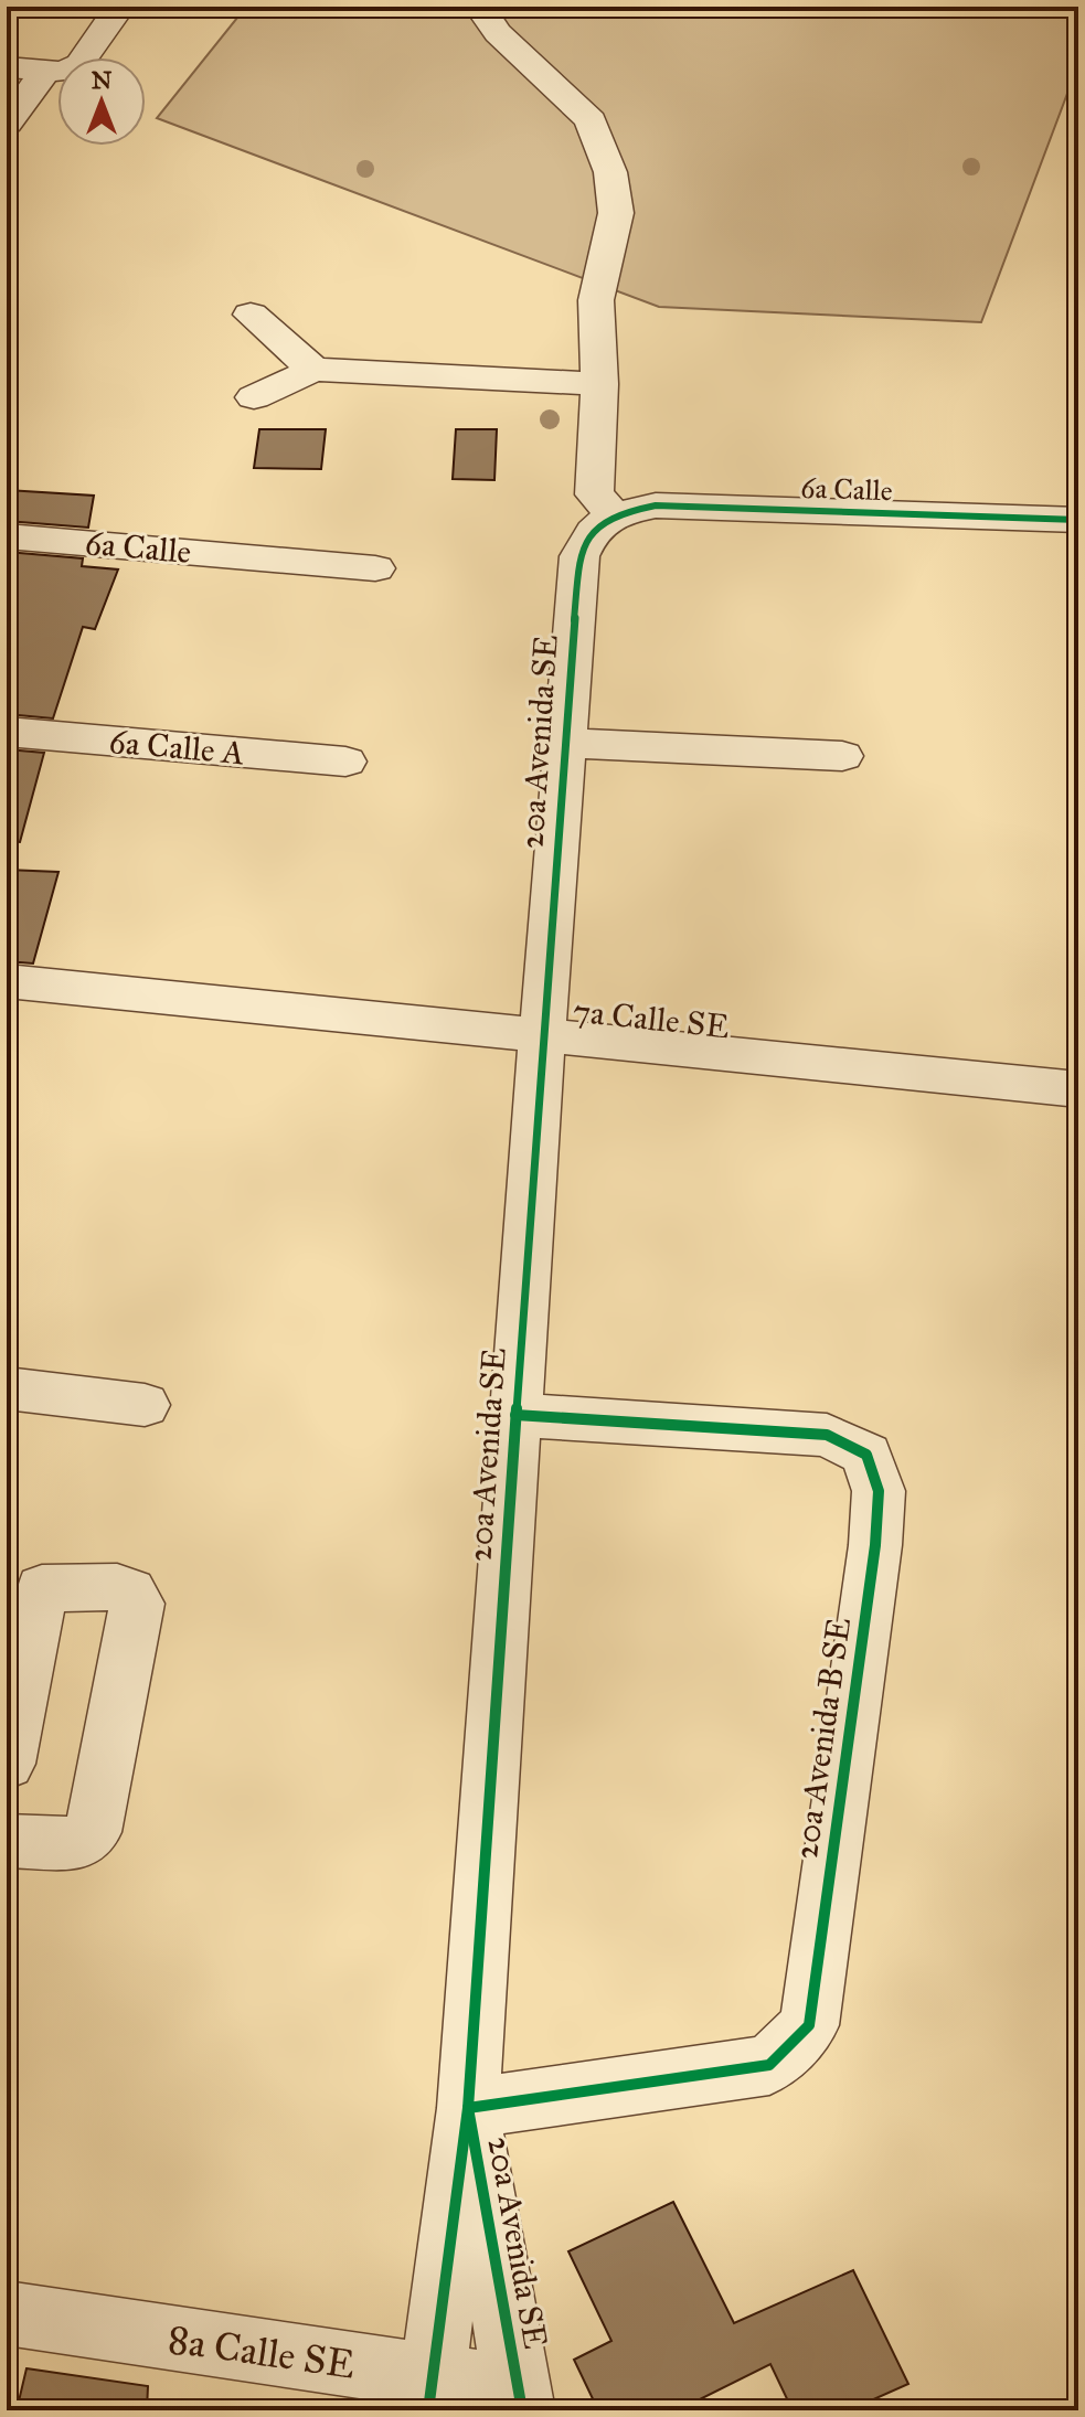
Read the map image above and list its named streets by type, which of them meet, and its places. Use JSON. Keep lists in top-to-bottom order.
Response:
{
  "streets": {
    "street": [
      "6a Calle",
      "20a Avenida SE",
      "6a Calle A",
      "7a Calle SE",
      "20a Avenida B SE",
      "8a Calle SE"
    ]
  },
  "crossings": [
    ["6a Calle", "20a Avenida SE"],
    ["20a Avenida SE", "7a Calle SE"],
    ["20a Avenida SE", "20a Avenida B SE"],
    ["20a Avenida SE", "8a Calle SE"]
  ],
  "north": "top"
}
